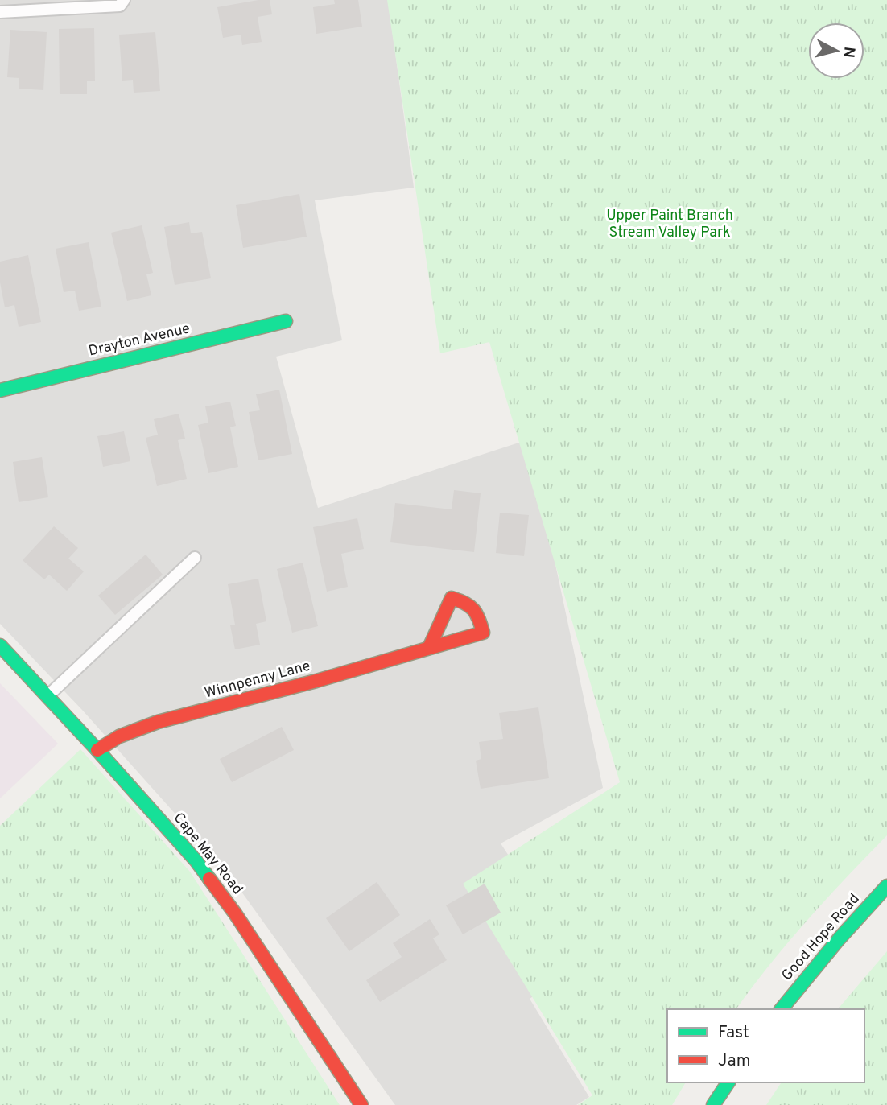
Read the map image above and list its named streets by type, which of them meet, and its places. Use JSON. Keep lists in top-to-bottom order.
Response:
{
  "streets": {
    "street": [
      "Drayton Avenue",
      "Winnpenny Lane",
      "Cape May Road",
      "Good Hope Road"
    ]
  },
  "crossings": [
    ["Winnpenny Lane", "Cape May Road"]
  ],
  "parks": ["Upper Paint Branch Stream Valley Park"],
  "legend": ["Fast", "Jam"],
  "north": "right"
}
